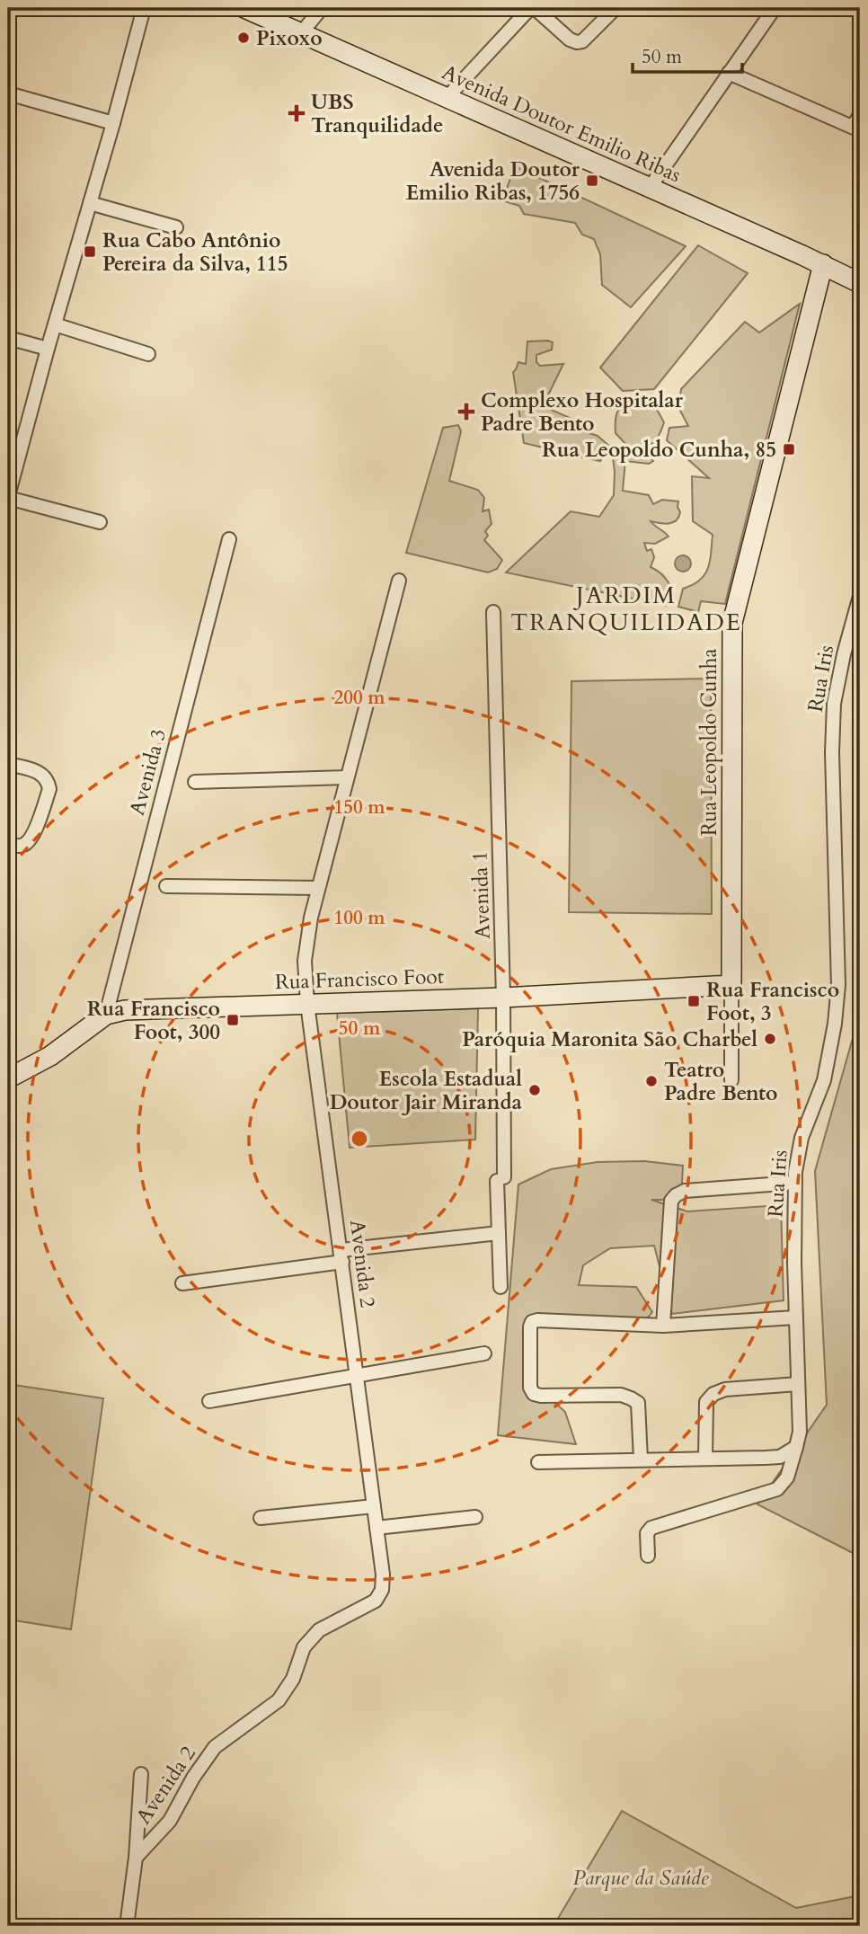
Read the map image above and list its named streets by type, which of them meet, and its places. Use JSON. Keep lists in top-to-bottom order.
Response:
{
  "streets": {
    "street": [
      "Avenida Doutor Emilio Ribas",
      "Rua Iris",
      "Rua Leopoldo Cunha",
      "Avenida 3",
      "Avenida 1",
      "Rua Francisco Foot",
      "Avenida 2"
    ]
  },
  "crossings": [
    ["Avenida Doutor Emilio Ribas", "Rua Leopoldo Cunha"],
    ["Rua Leopoldo Cunha", "Rua Francisco Foot"],
    ["Avenida 3", "Rua Francisco Foot"],
    ["Avenida 1", "Rua Francisco Foot"],
    ["Rua Francisco Foot", "Avenida 2"]
  ],
  "districts": ["JARDIM TRANQUILIDADE"],
  "parks": ["Parque da Saúde"],
  "places": {
    "other": [
      "Pixoxo",
      "Paróquia Maronita São Charbel",
      "Teatro Padre Bento",
      "Escola Estadual Doutor Jair Miranda"
    ],
    "health": ["UBS Tranquilidade", "Complexo Hospitalar Padre Bento"],
    "transit": [
      "Avenida Doutor Emilio Ribas, 1756",
      "Rua Cabo Antônio Pereira da Silva, 115",
      "Rua Leopoldo Cunha, 85",
      "Rua Francisco Foot, 3",
      "Rua Francisco Foot, 300"
    ]
  },
  "scale_bar": "50 m",
  "rings": [
    "200 m",
    "150 m",
    "100 m",
    "50 m"
  ]
}
